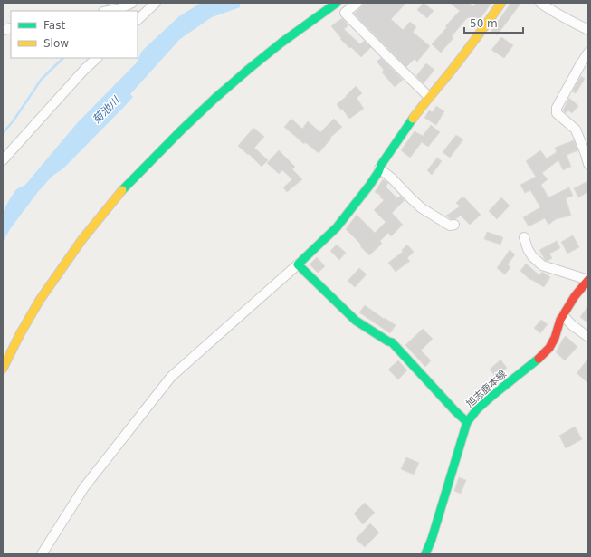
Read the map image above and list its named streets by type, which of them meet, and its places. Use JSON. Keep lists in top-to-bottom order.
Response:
{
  "streets": {
    "street": ["旭志鹿本線"]
  },
  "water": ["菊池川"],
  "legend": ["Fast", "Slow"],
  "scale_bar": "50 m"
}
